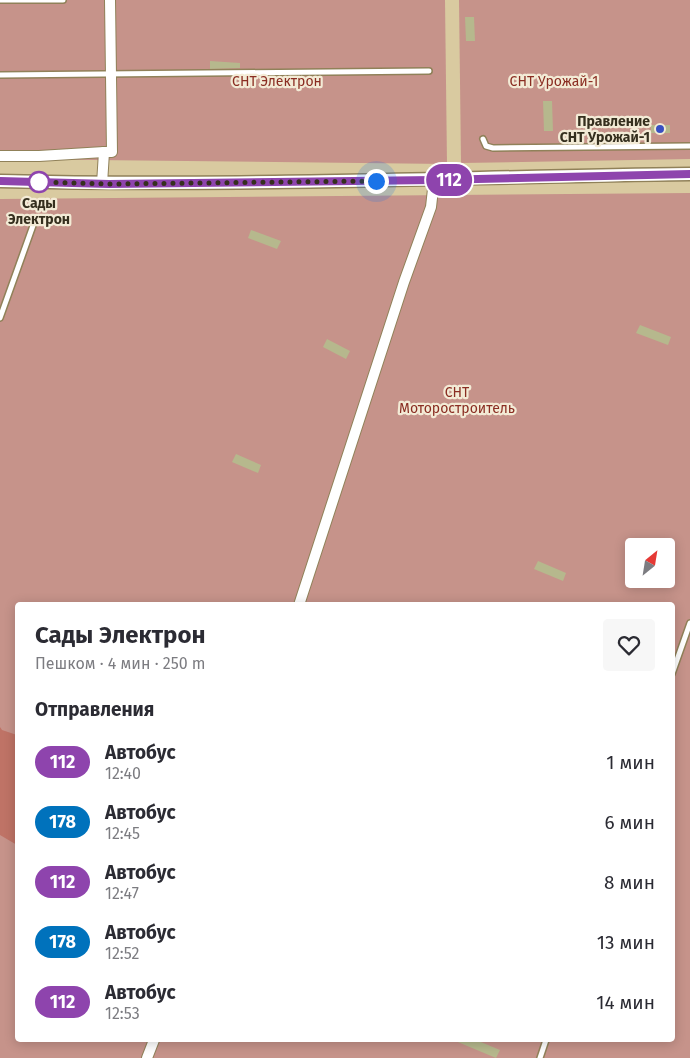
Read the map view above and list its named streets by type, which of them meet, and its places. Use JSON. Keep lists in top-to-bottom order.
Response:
{
  "parks": ["СНТ Электрон", "СНТ Урожай-1", "СНТ Моторостроитель"],
  "places": ["Правление СНТ Урожай-1", "Сады Электрон"],
  "lines": ["bus line 112"],
  "north": "top right",
  "page": {
    "on_map": "112",
    "heading": [
      ["Сады Электрон", "Пешком · 4 мин · 250 m"],
      "Отправления"
    ],
    "list": [
      {
        "mark": "112",
        "name": "Автобус",
        "note": "12:40",
        "value": "1 мин"
      },
      {
        "mark": "178",
        "name": "Автобус",
        "note": "12:45",
        "value": "6 мин"
      },
      {
        "mark": "112",
        "name": "Автобус",
        "note": "12:47",
        "value": "8 мин"
      },
      {
        "mark": "178",
        "name": "Автобус",
        "note": "12:52",
        "value": "13 мин"
      },
      {
        "mark": "112",
        "name": "Автобус",
        "note": "12:53",
        "value": "14 мин"
      }
    ]
  }
}
